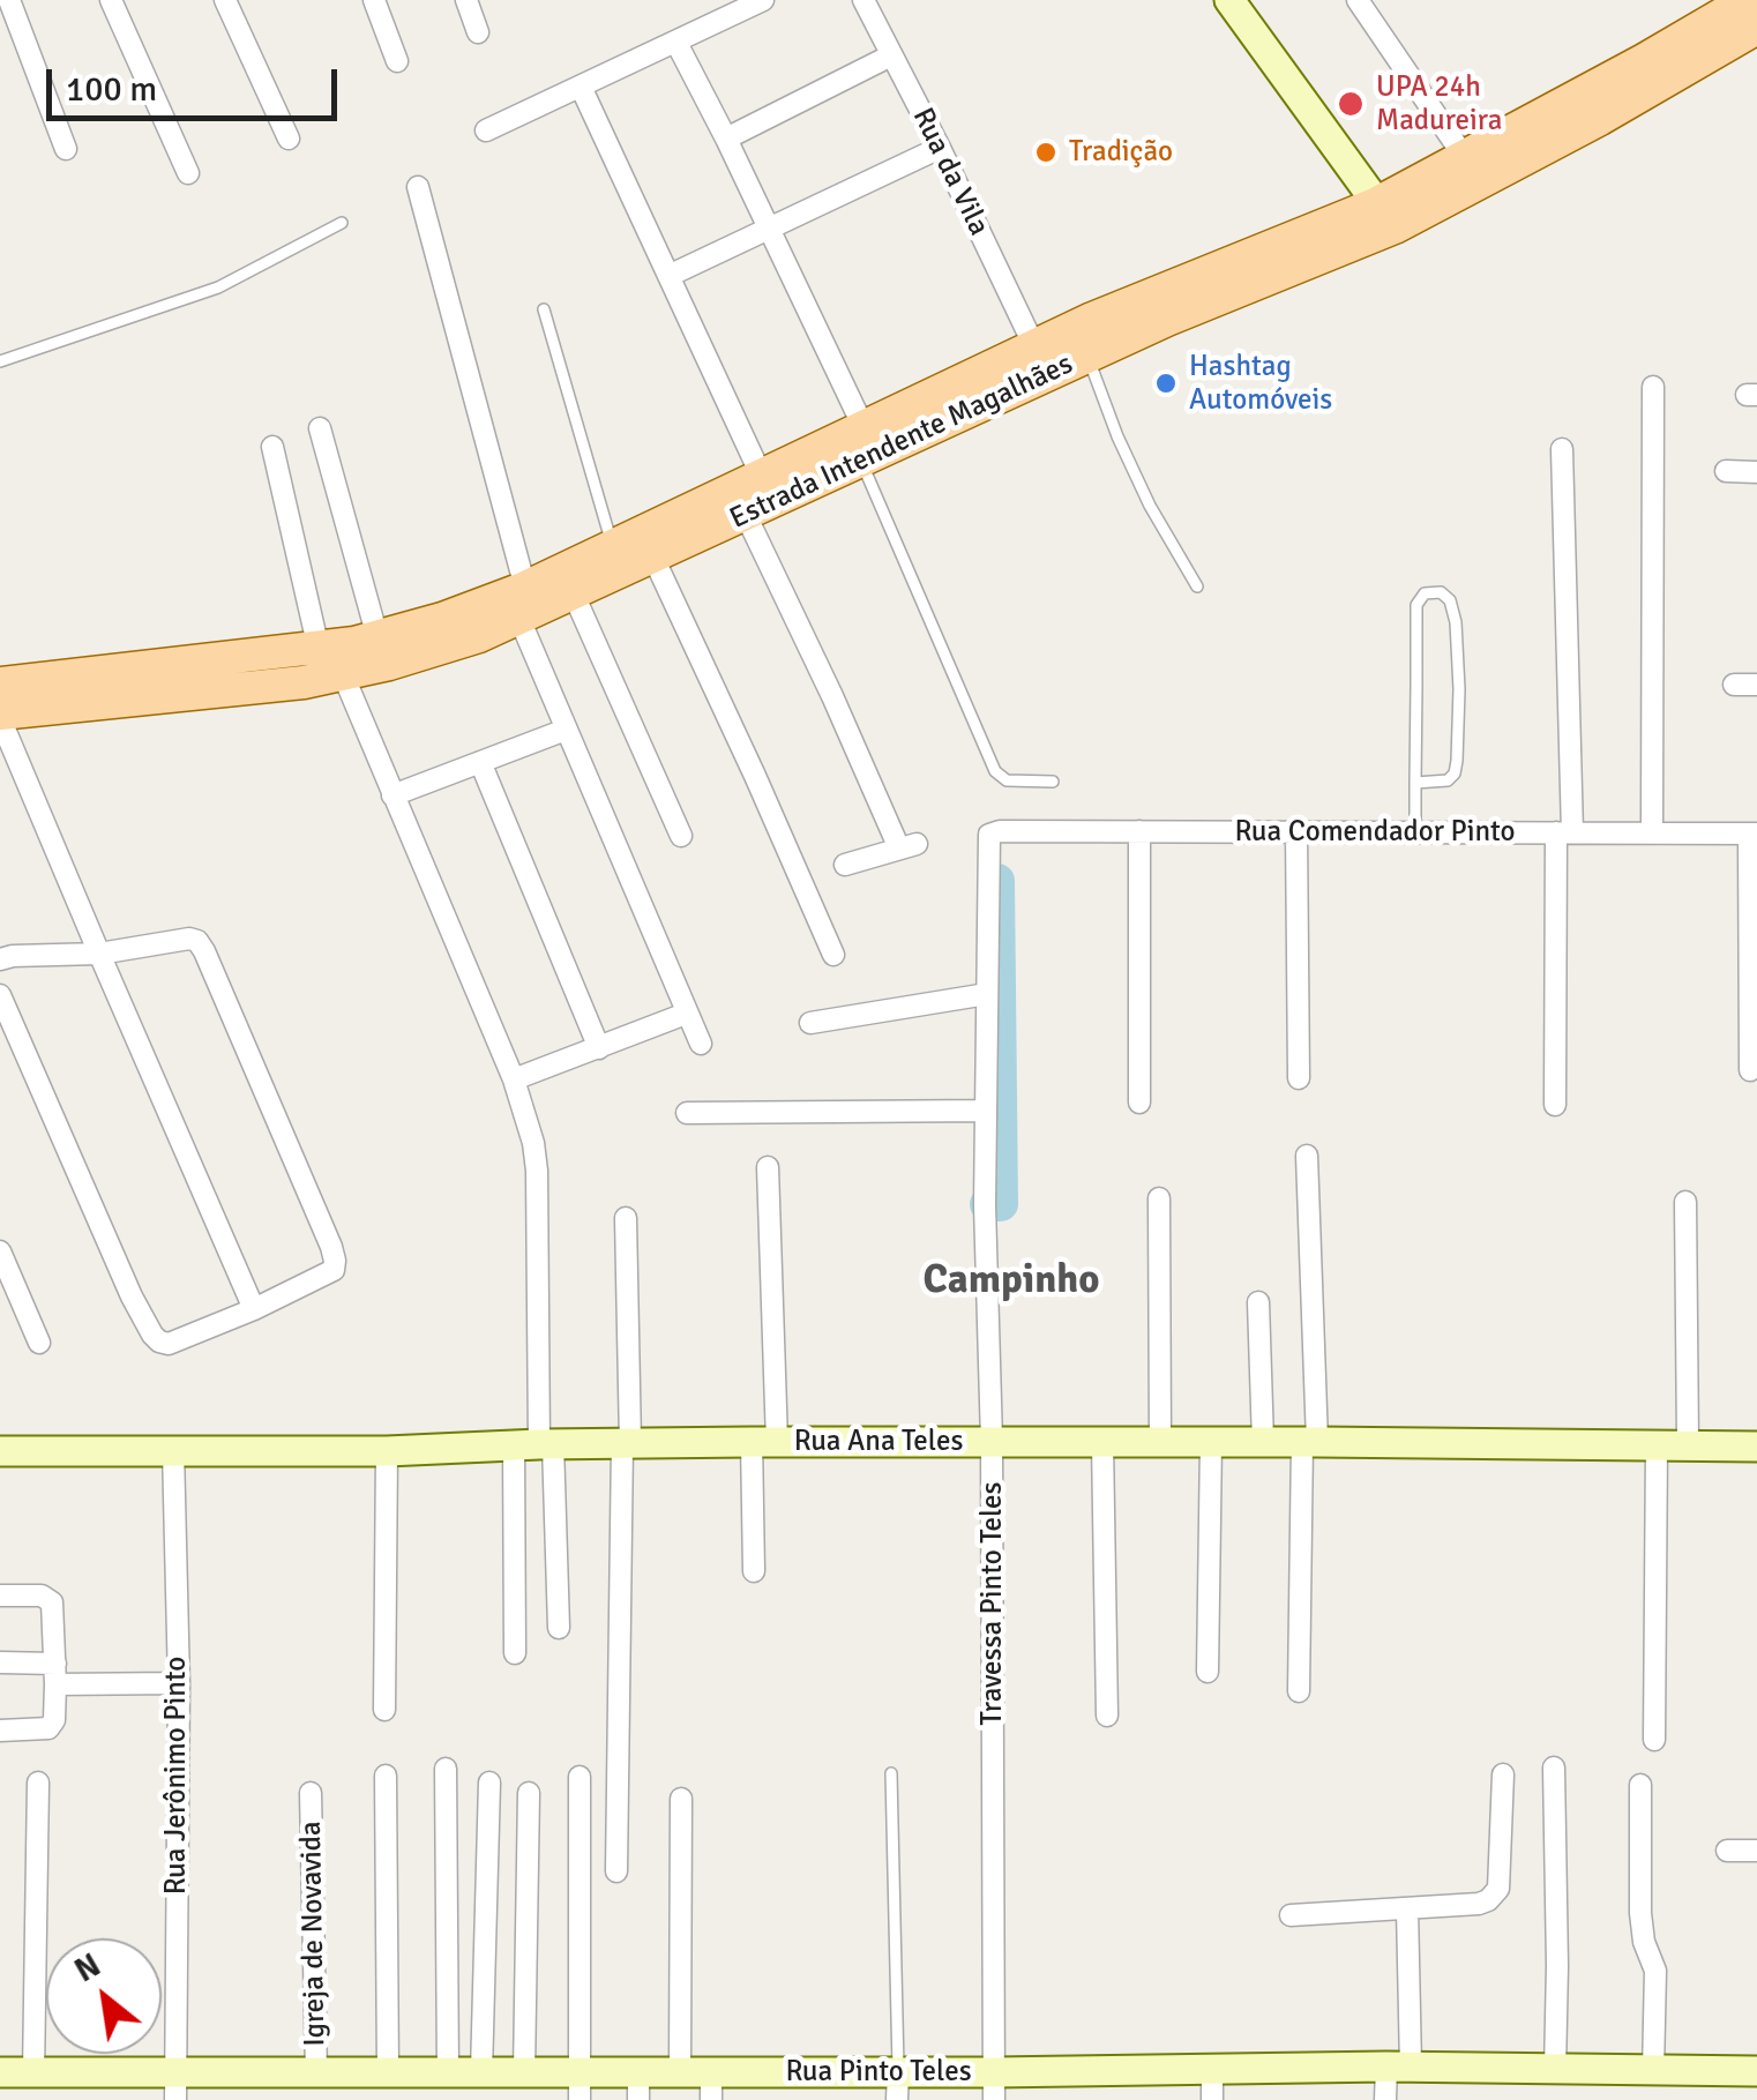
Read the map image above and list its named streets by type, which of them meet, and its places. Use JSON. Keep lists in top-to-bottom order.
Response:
{
  "streets": {
    "main road": ["Estrada Intendente Magalhães"],
    "street": [
      "Rua da Vila",
      "Rua Comendador Pinto",
      "Rua Ana Teles",
      "Travessa Pinto Teles",
      "Rua Jerônimo Pinto",
      "Igreja de Novavida",
      "Rua Pinto Teles"
    ]
  },
  "crossings": [
    ["Rua da Vila", "Estrada Intendente Magalhães"],
    ["Rua Comendador Pinto", "Travessa Pinto Teles"],
    ["Rua Ana Teles", "Travessa Pinto Teles"],
    ["Rua Ana Teles", "Rua Jerônimo Pinto"],
    ["Travessa Pinto Teles", "Rua Pinto Teles"],
    ["Rua Jerônimo Pinto", "Rua Pinto Teles"],
    ["Igreja de Novavida", "Rua Pinto Teles"]
  ],
  "districts": ["Campinho"],
  "places": ["UPA 24h Madureira", "Tradição", "Hashtag Automóveis"],
  "scale_bar": "100 m",
  "north": "top left"
}
